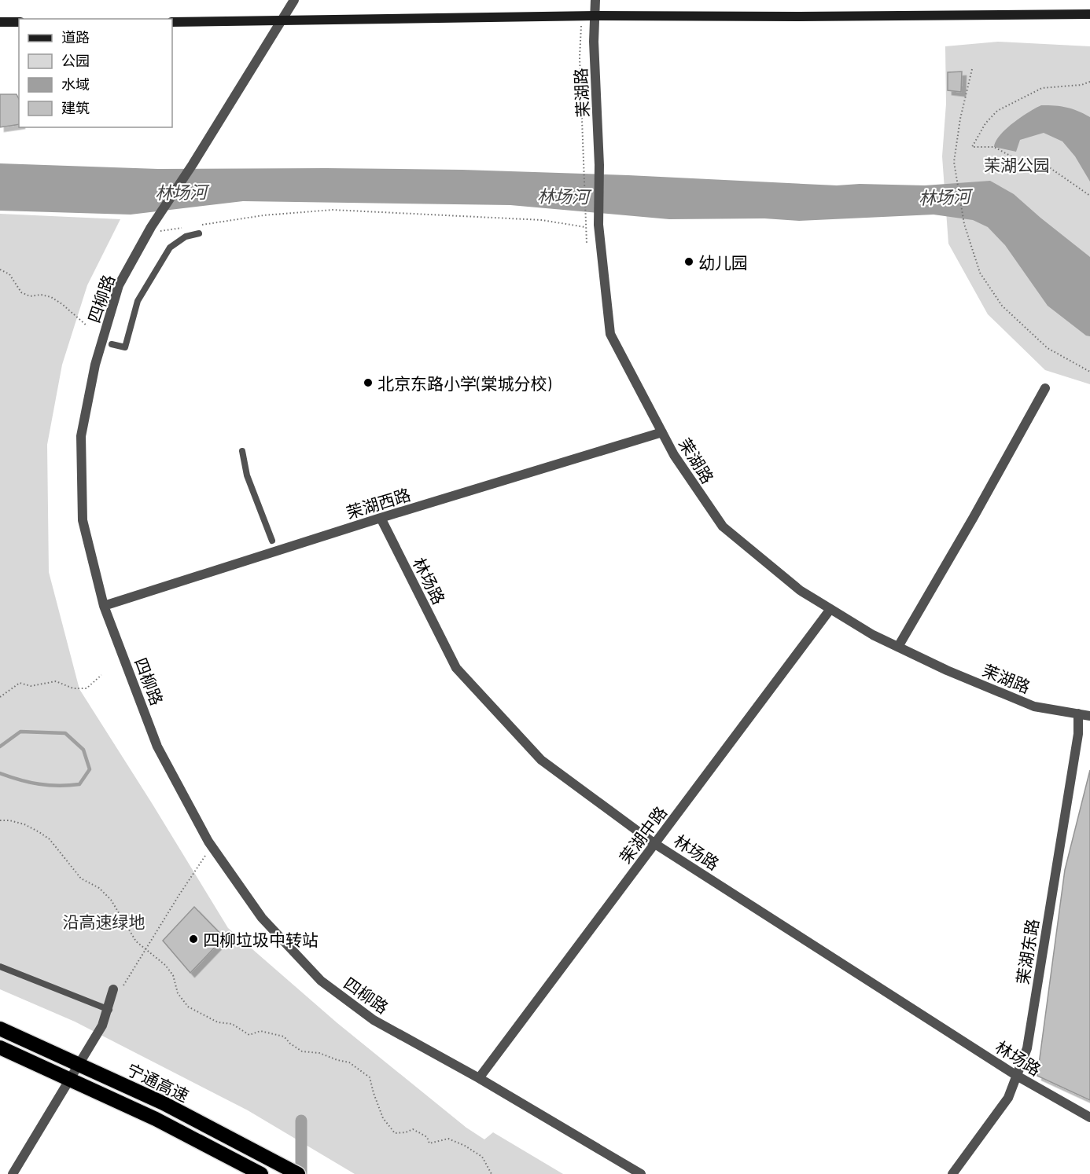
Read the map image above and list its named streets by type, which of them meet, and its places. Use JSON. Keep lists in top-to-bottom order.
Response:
{
  "streets": {
    "highway": ["宁通高速"],
    "street": [
      "茉湖路",
      "四柳路",
      "茉湖西路",
      "林场路",
      "茉湖中路",
      "茉湖东路"
    ]
  },
  "crossings": [
    ["茉湖路", "茉湖西路"],
    ["茉湖路", "茉湖中路"],
    ["茉湖路", "茉湖东路"],
    ["四柳路", "茉湖西路"],
    ["四柳路", "茉湖中路"],
    ["茉湖西路", "林场路"],
    ["林场路", "茉湖中路"],
    ["林场路", "茉湖东路"]
  ],
  "water": ["林场河"],
  "parks": ["茉湖公园", "沿高速绿地"],
  "places": ["幼儿园", "北京东路小学(棠城分校)", "四柳垃圾中转站"],
  "legend": [
    "道路",
    "公园",
    "水域",
    "建筑"
  ]
}
